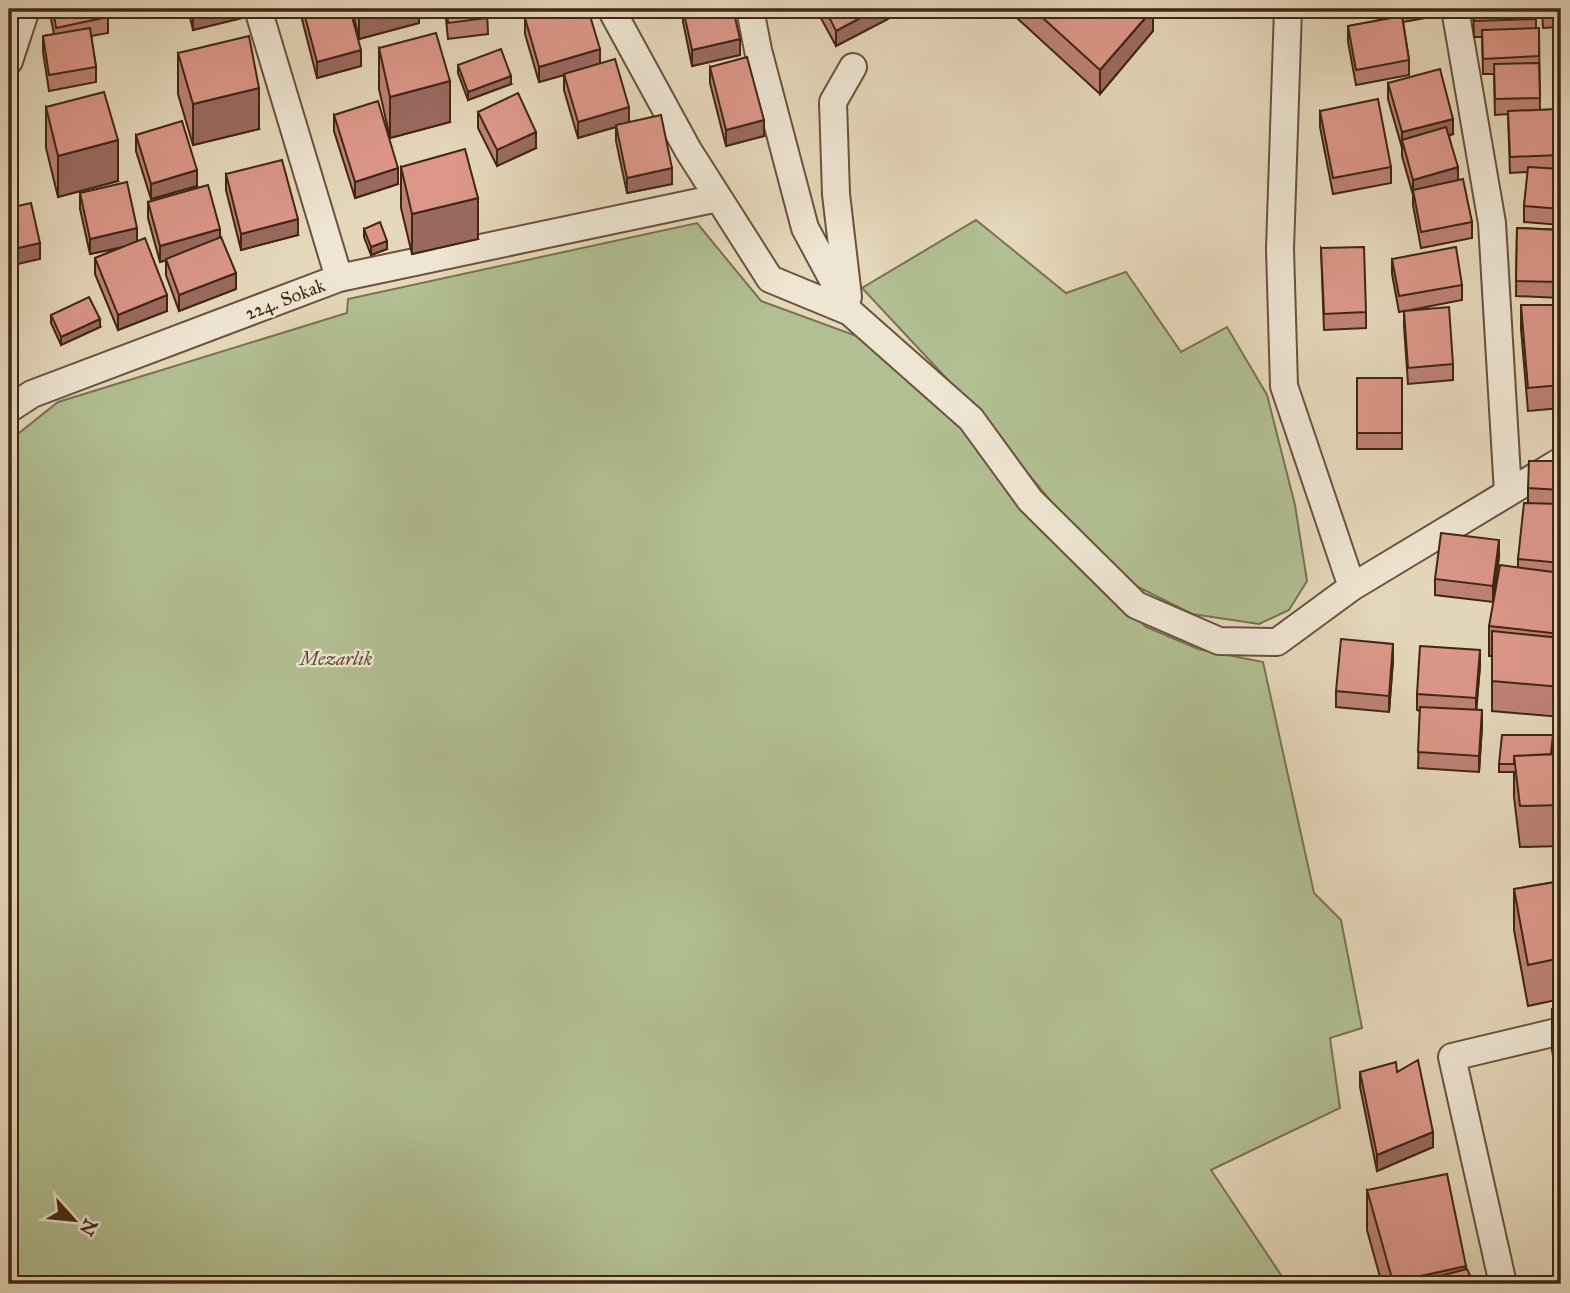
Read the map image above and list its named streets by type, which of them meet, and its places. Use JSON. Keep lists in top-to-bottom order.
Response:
{
  "streets": {
    "street": ["224. Sokak"]
  },
  "parks": ["Mezarlık"],
  "north": "bottom right"
}
